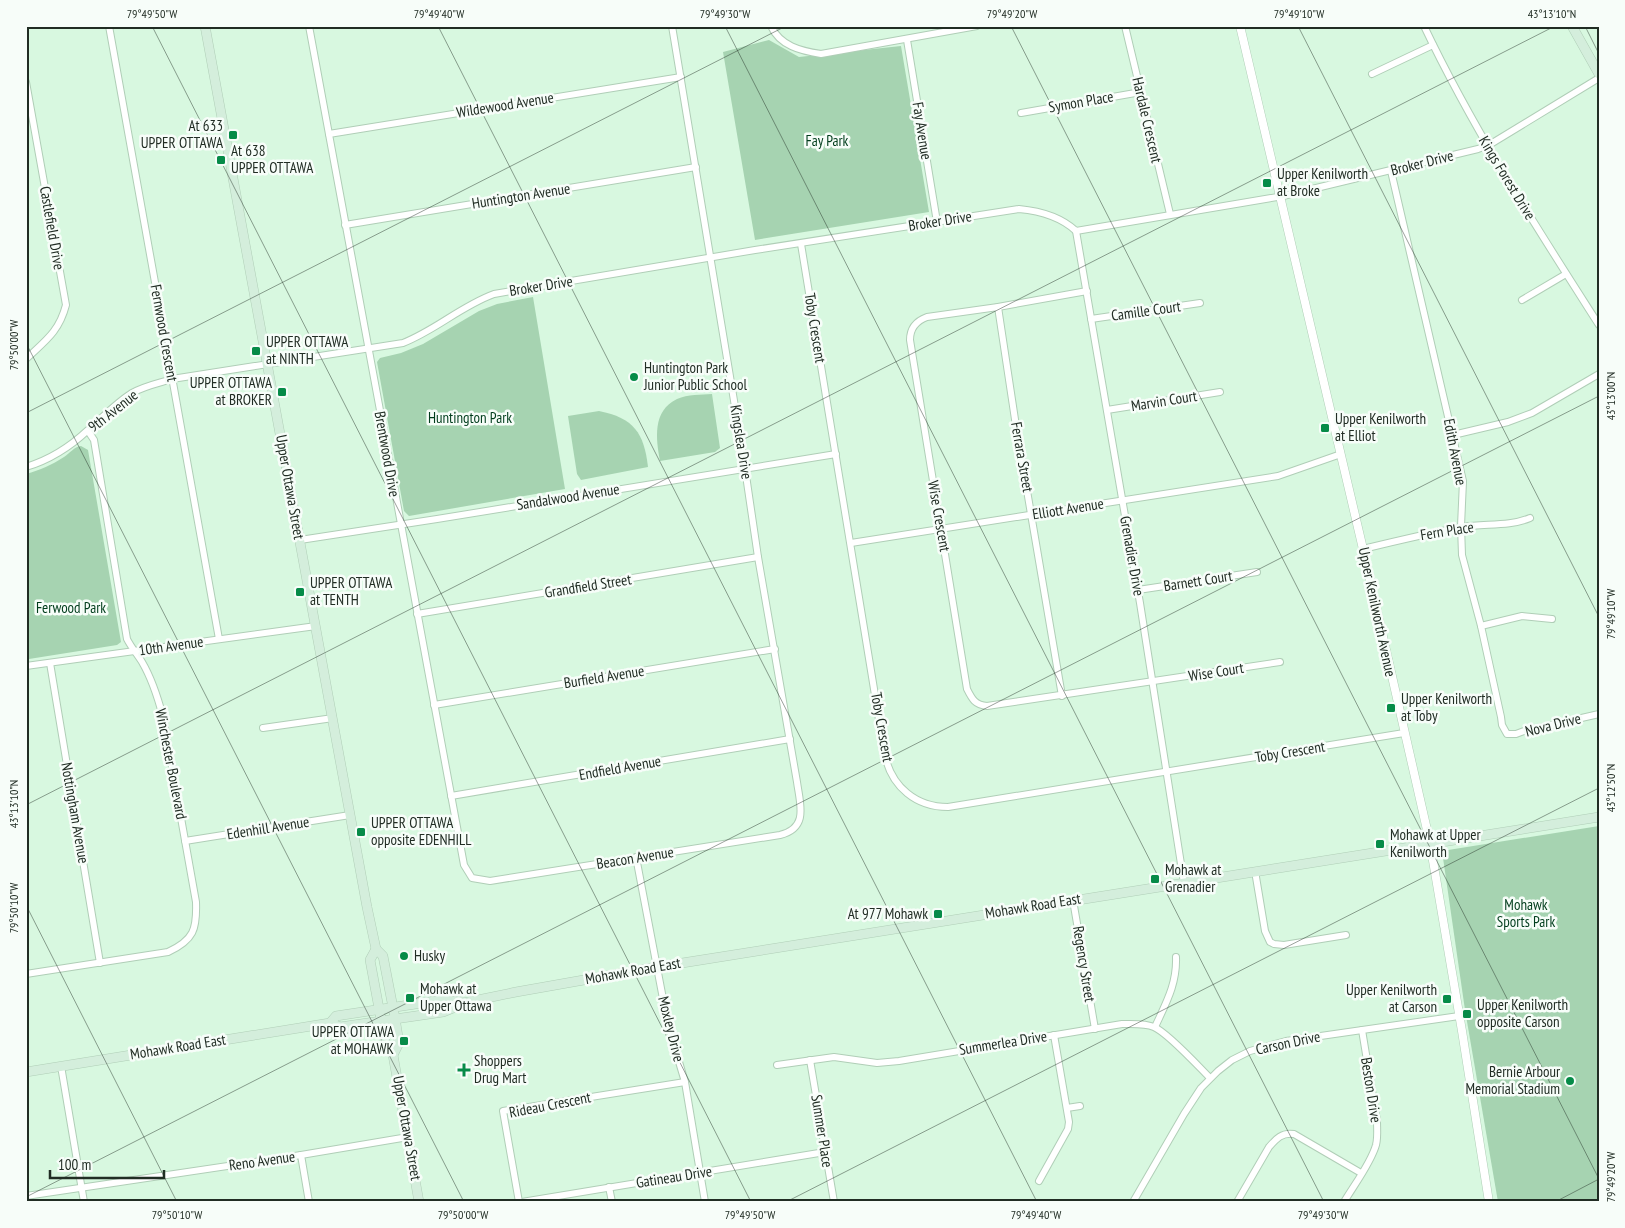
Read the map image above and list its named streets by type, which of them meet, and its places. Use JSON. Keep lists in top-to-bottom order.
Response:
{
  "streets": {
    "main road": ["Upper Ottawa Street", "Mohawk Road East"],
    "street": [
      "Symon Place",
      "Wildewood Avenue",
      "Hardale Crescent",
      "Fay Avenue",
      "Broker Drive",
      "Kings Forest Drive",
      "Huntington Avenue",
      "Castlefield Drive",
      "Camille Court",
      "Toby Crescent",
      "Fernwood Crescent",
      "Marvin Court",
      "9th Avenue",
      "Kingslea Drive",
      "Edith Avenue",
      "Brentwood Drive",
      "Ferrara Street",
      "Sandalwood Avenue",
      "Elliott Avenue",
      "Wise Crescent",
      "Fern Place",
      "Grenadier Drive",
      "Barnett Court",
      "Grandfield Street",
      "Upper Kenilworth Avenue",
      "10th Avenue",
      "Wise Court",
      "Burfield Avenue",
      "Nova Drive",
      "Winchester Boulevard",
      "Endfield Avenue",
      "Nottingham Avenue",
      "Edenhill Avenue",
      "Beacon Avenue",
      "Regency Street",
      "Moxley Drive",
      "Summerlea Drive",
      "Carson Drive",
      "Beston Drive",
      "Rideau Crescent",
      "Summer Place",
      "Reno Avenue",
      "Gatineau Drive"
    ]
  },
  "crossings": [
    ["Symon Place", "Hardale Crescent"],
    ["Wildewood Avenue", "Kingslea Drive"],
    ["Wildewood Avenue", "Brentwood Drive"],
    ["Hardale Crescent", "Broker Drive"],
    ["Fay Avenue", "Broker Drive"],
    ["Broker Drive", "Kings Forest Drive"],
    ["Broker Drive", "Toby Crescent"],
    ["Broker Drive", "9th Avenue"],
    ["Broker Drive", "Kingslea Drive"],
    ["Broker Drive", "Edith Avenue"],
    ["Broker Drive", "Brentwood Drive"],
    ["Broker Drive", "Upper Ottawa Street"],
    ["Broker Drive", "Grenadier Drive"],
    ["Broker Drive", "Upper Kenilworth Avenue"],
    ["Huntington Avenue", "Kingslea Drive"],
    ["Huntington Avenue", "Brentwood Drive"],
    ["Camille Court", "Grenadier Drive"],
    ["Toby Crescent", "Sandalwood Avenue"],
    ["Toby Crescent", "Elliott Avenue"],
    ["Toby Crescent", "Grenadier Drive"],
    ["Toby Crescent", "Upper Kenilworth Avenue"],
    ["Fernwood Crescent", "9th Avenue"],
    ["Fernwood Crescent", "10th Avenue"],
    ["Marvin Court", "Grenadier Drive"],
    ["9th Avenue", "Upper Ottawa Street"],
    ["9th Avenue", "Winchester Boulevard"],
    ["Kingslea Drive", "Sandalwood Avenue"],
    ["Kingslea Drive", "Grandfield Street"],
    ["Kingslea Drive", "Burfield Avenue"],
    ["Kingslea Drive", "Endfield Avenue"],
    ["Kingslea Drive", "Beacon Avenue"],
    ["Edith Avenue", "Fern Place"],
    ["Edith Avenue", "Nova Drive"],
    ["Brentwood Drive", "Sandalwood Avenue"],
    ["Brentwood Drive", "Grandfield Street"],
    ["Brentwood Drive", "Burfield Avenue"],
    ["Brentwood Drive", "Endfield Avenue"],
    ["Brentwood Drive", "Beacon Avenue"],
    ["Ferrara Street", "Elliott Avenue"],
    ["Ferrara Street", "Wise Crescent"],
    ["Upper Ottawa Street", "Sandalwood Avenue"],
    ["Upper Ottawa Street", "10th Avenue"],
    ["Upper Ottawa Street", "Edenhill Avenue"],
    ["Upper Ottawa Street", "Mohawk Road East"],
    ["Upper Ottawa Street", "Reno Avenue"],
    ["Elliott Avenue", "Wise Crescent"],
    ["Elliott Avenue", "Grenadier Drive"],
    ["Elliott Avenue", "Upper Kenilworth Avenue"],
    ["Wise Crescent", "Grenadier Drive"],
    ["Wise Crescent", "Wise Court"],
    ["Fern Place", "Upper Kenilworth Avenue"],
    ["Grenadier Drive", "Barnett Court"],
    ["Grenadier Drive", "Wise Court"],
    ["Grenadier Drive", "Mohawk Road East"],
    ["Upper Kenilworth Avenue", "Mohawk Road East"],
    ["Upper Kenilworth Avenue", "Carson Drive"],
    ["10th Avenue", "Winchester Boulevard"],
    ["10th Avenue", "Nottingham Avenue"],
    ["Winchester Boulevard", "Nottingham Avenue"],
    ["Winchester Boulevard", "Edenhill Avenue"],
    ["Beacon Avenue", "Moxley Drive"],
    ["Mohawk Road East", "Regency Street"],
    ["Mohawk Road East", "Moxley Drive"],
    ["Regency Street", "Summerlea Drive"],
    ["Moxley Drive", "Rideau Crescent"],
    ["Moxley Drive", "Gatineau Drive"],
    ["Summerlea Drive", "Summer Place"],
    ["Carson Drive", "Beston Drive"],
    ["Rideau Crescent", "Gatineau Drive"],
    ["Summer Place", "Gatineau Drive"]
  ],
  "parks": [
    "Fay Park",
    "Huntington Park",
    "Ferwood Park",
    "Mohawk Sports Park"
  ],
  "places": {
    "transit": [
      "At 633 UPPER OTTAWA",
      "At 638 UPPER OTTAWA",
      "Upper Kenilworth at Broke",
      "UPPER OTTAWA at NINTH",
      "UPPER OTTAWA at BROKER",
      "Upper Kenilworth at Elliot",
      "UPPER OTTAWA at TENTH",
      "Upper Kenilworth at Toby",
      "UPPER OTTAWA opposite EDENHILL",
      "Mohawk at Upper Kenilworth",
      "Mohawk at Grenadier",
      "At 977 Mohawk",
      "Mohawk at Upper Ottawa",
      "Upper Kenilworth at Carson",
      "Upper Kenilworth opposite Carson",
      "UPPER OTTAWA at MOHAWK"
    ],
    "other": ["Huntington Park Junior Public School", "Husky", "Bernie Arbour Memorial Stadium"],
    "health": ["Shoppers Drug Mart"]
  },
  "scale_bar": "100 m",
  "coordinates": [
    "79°49'50\"W",
    "79°49'40\"W",
    "79°49'30\"W",
    "79°49'20\"W",
    "79°49'10\"W",
    "43°13'10\"N",
    "79°50'00\"W",
    "43°13'00\"N",
    "43°12'50\"N",
    "79°50'10\"W"
  ]
}
